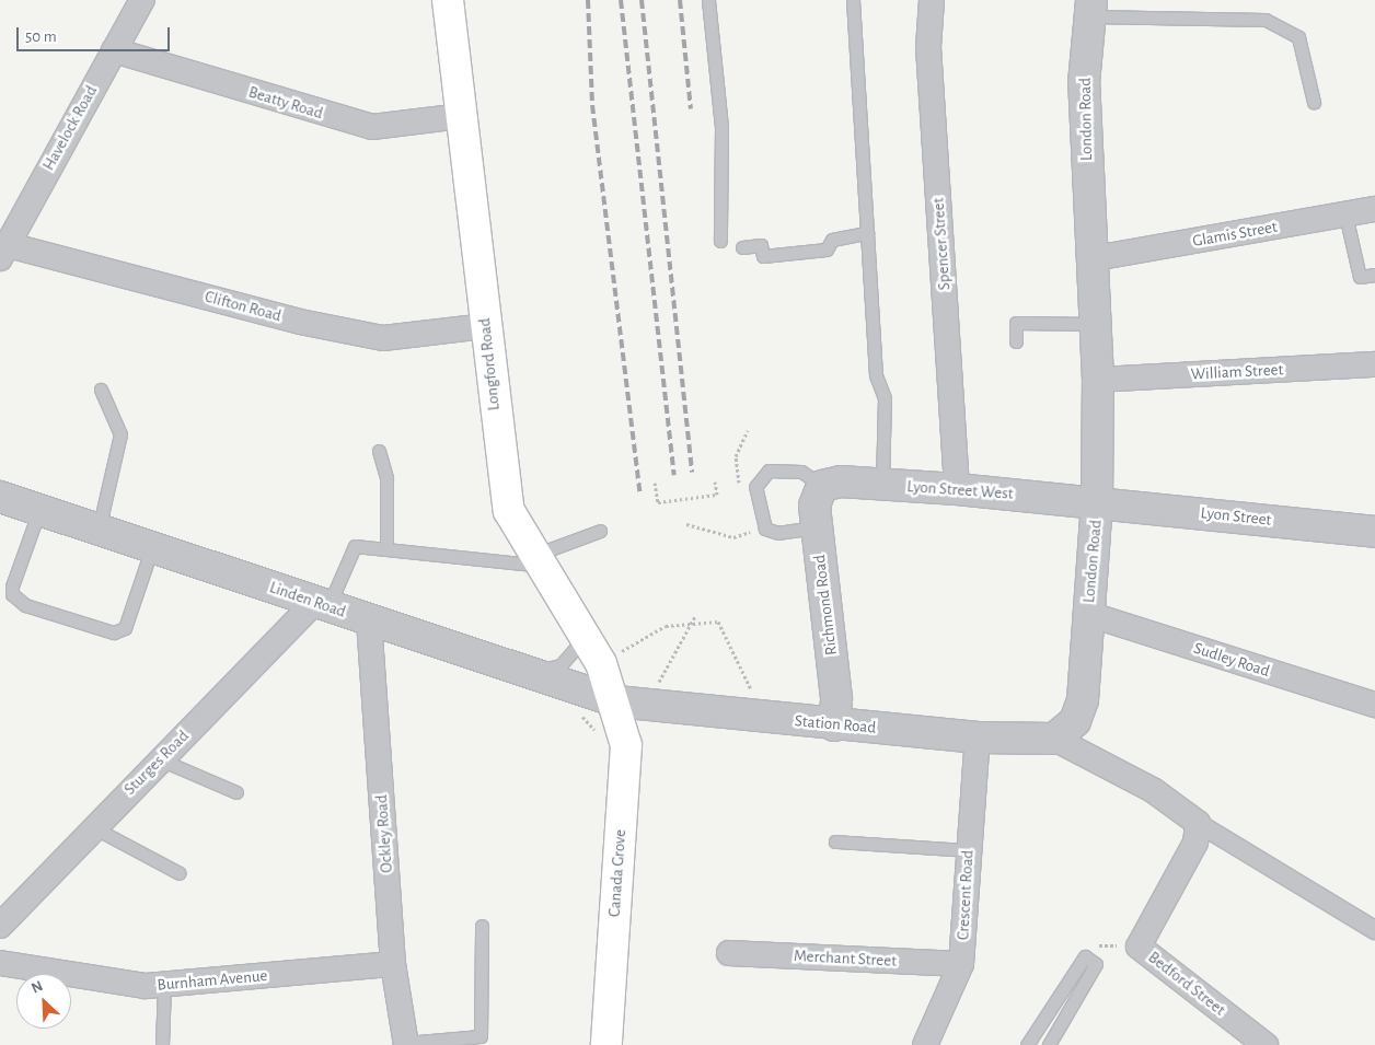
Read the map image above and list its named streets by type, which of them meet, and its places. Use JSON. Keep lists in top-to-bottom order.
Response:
{
  "streets": {
    "main road": ["Longford Road", "Canada Grove"],
    "street": [
      "Beatty Road",
      "London Road",
      "Havelock Road",
      "Glamis Street",
      "Spencer Street",
      "Clifton Road",
      "William Street",
      "Lyon Street West",
      "Lyon Street",
      "Linden Road",
      "Richmond Road",
      "Sudley Road",
      "Station Road",
      "Sturges Road",
      "Ockley Road",
      "Crescent Road",
      "Merchant Street",
      "Burnham Avenue",
      "Bedford Street"
    ]
  },
  "crossings": [
    ["Beatty Road", "Havelock Road"],
    ["Beatty Road", "Longford Road"],
    ["London Road", "Glamis Street"],
    ["London Road", "William Street"],
    ["London Road", "Lyon Street West"],
    ["London Road", "Lyon Street"],
    ["London Road", "Sudley Road"],
    ["London Road", "Station Road"],
    ["Havelock Road", "Clifton Road"],
    ["Spencer Street", "Lyon Street West"],
    ["Clifton Road", "Longford Road"],
    ["Longford Road", "Linden Road"],
    ["Longford Road", "Station Road"],
    ["Longford Road", "Canada Grove"],
    ["Lyon Street West", "Lyon Street"],
    ["Lyon Street West", "Richmond Road"],
    ["Linden Road", "Station Road"],
    ["Linden Road", "Sturges Road"],
    ["Linden Road", "Ockley Road"],
    ["Linden Road", "Canada Grove"],
    ["Richmond Road", "Station Road"],
    ["Station Road", "Canada Grove"],
    ["Station Road", "Crescent Road"],
    ["Ockley Road", "Burnham Avenue"],
    ["Crescent Road", "Merchant Street"]
  ],
  "scale_bar": "50 m",
  "north": "top left"
}
